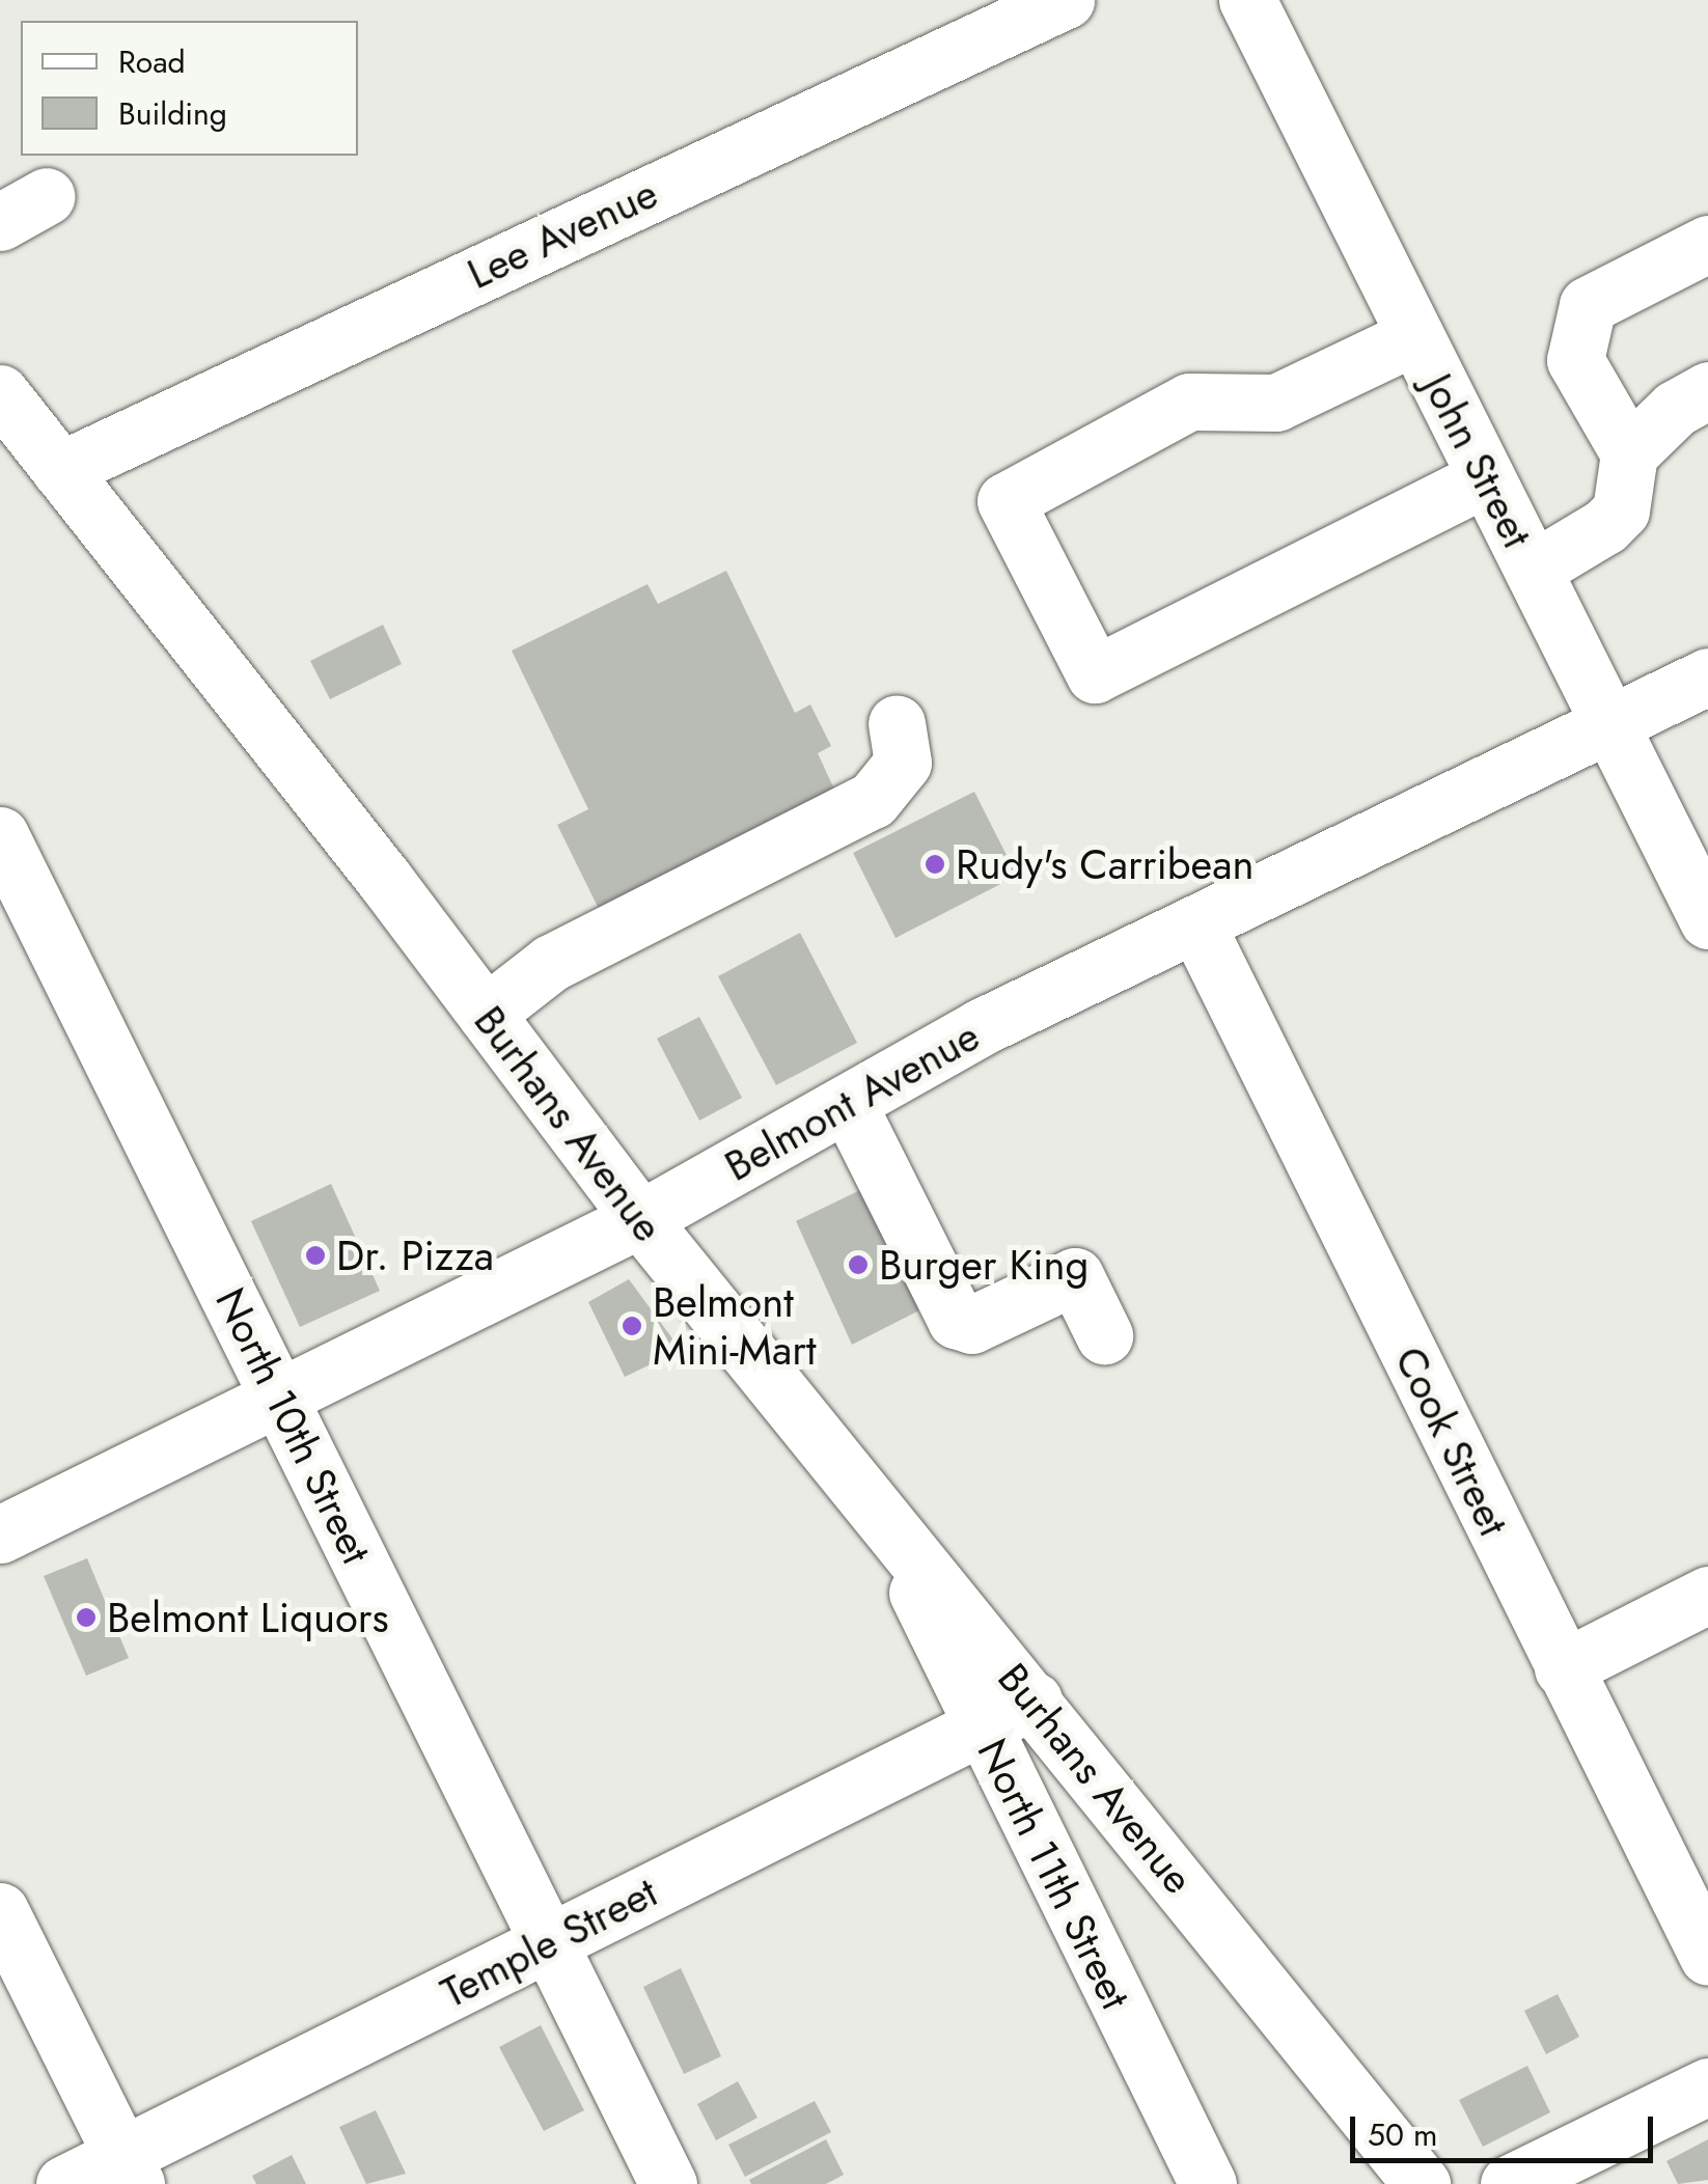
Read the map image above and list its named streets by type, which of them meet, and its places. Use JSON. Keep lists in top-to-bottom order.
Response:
{
  "streets": {
    "street": [
      "Lee Avenue",
      "John Street",
      "Belmont Avenue",
      "Burhans Avenue",
      "North 10th Street",
      "Cook Street",
      "North 11th Street",
      "Temple Street"
    ]
  },
  "crossings": [
    ["Lee Avenue", "Burhans Avenue"],
    ["John Street", "Belmont Avenue"],
    ["Belmont Avenue", "Burhans Avenue"],
    ["Belmont Avenue", "North 10th Street"],
    ["Belmont Avenue", "Cook Street"],
    ["Burhans Avenue", "North 11th Street"],
    ["Burhans Avenue", "Temple Street"],
    ["North 10th Street", "Temple Street"],
    ["North 11th Street", "Temple Street"]
  ],
  "places": [
    "Rudy's Carribean",
    "Dr. Pizza",
    "Burger King",
    "Belmont Mini-Mart",
    "Belmont Liquors"
  ],
  "legend": ["Road", "Building"],
  "scale_bar": "50 m"
}
